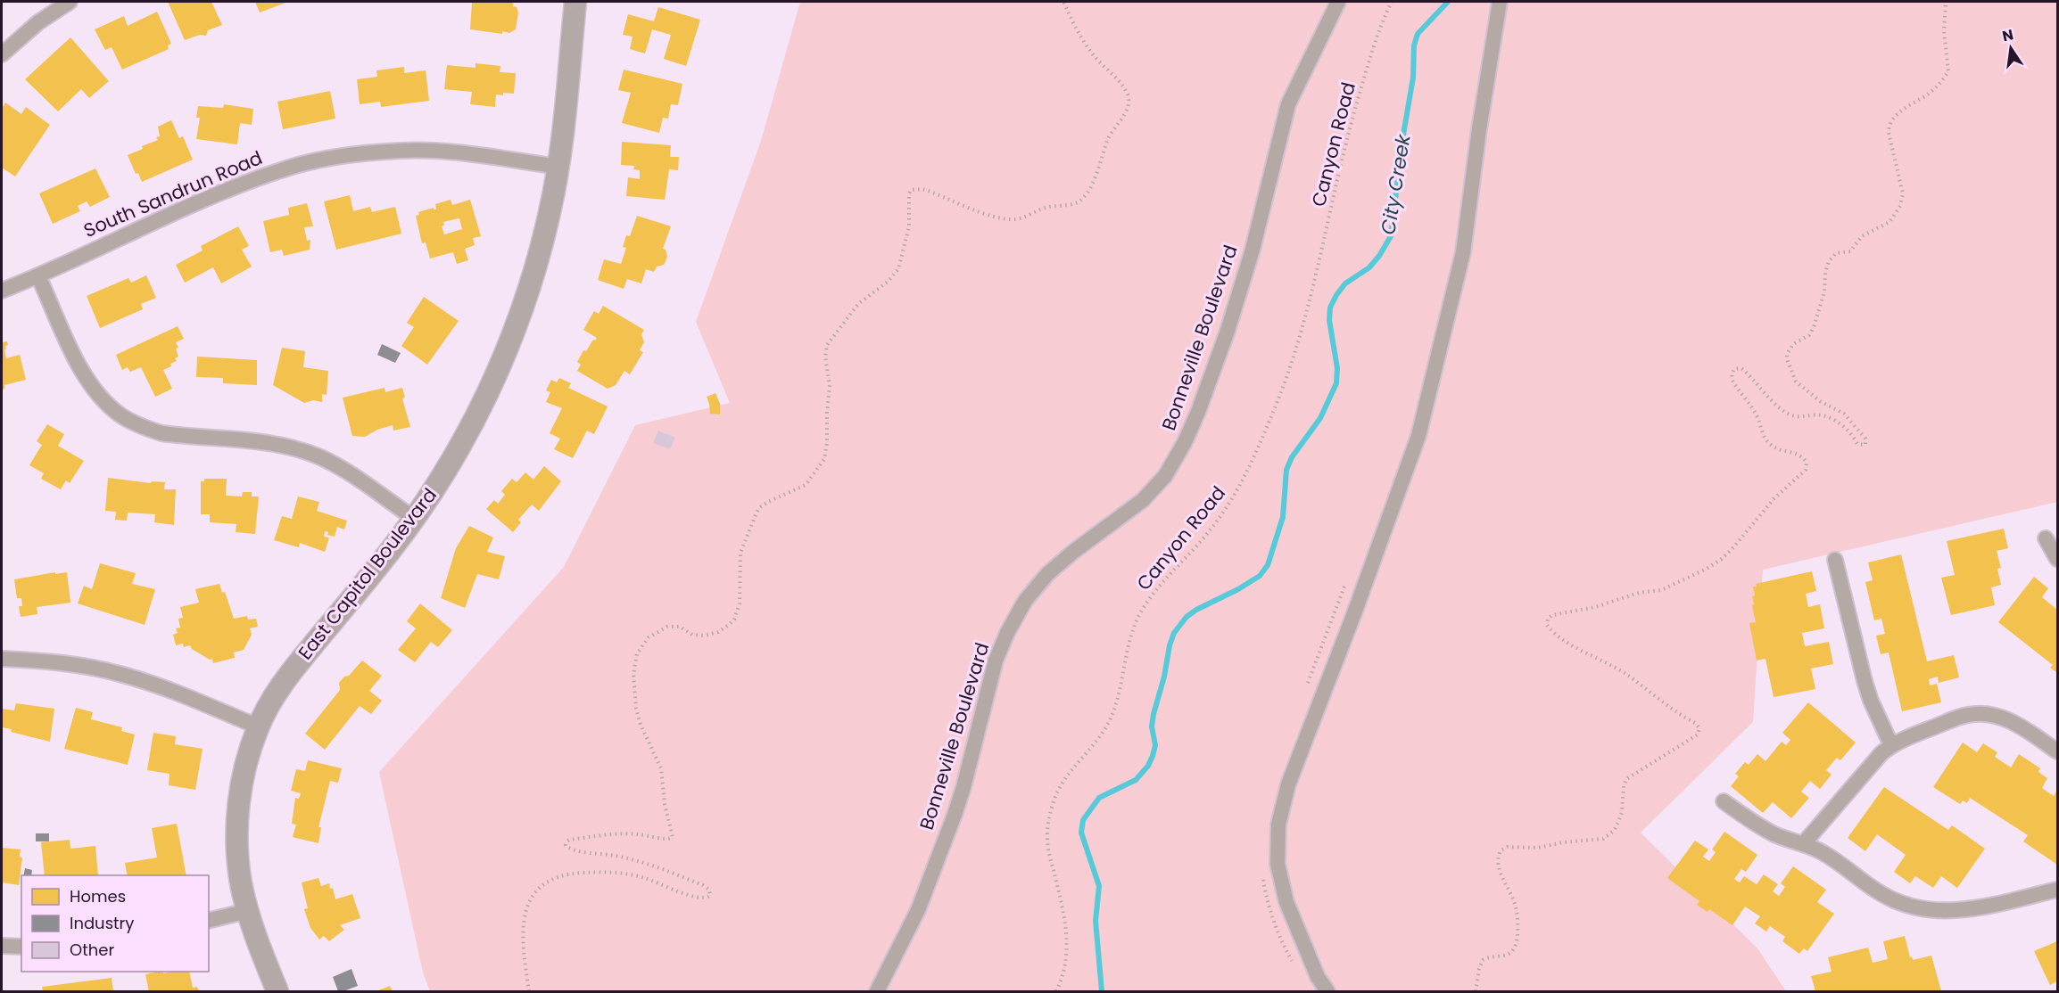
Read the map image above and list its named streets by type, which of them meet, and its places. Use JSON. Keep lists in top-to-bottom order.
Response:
{
  "streets": {
    "street": ["South Sandrun Road", "Bonneville Boulevard", "East Capitol Boulevard"],
    "path": ["Canyon Road"]
  },
  "crossings": [
    ["South Sandrun Road", "East Capitol Boulevard"]
  ],
  "water": ["City Creek"],
  "legend": ["Homes", "Industry", "Other"],
  "north": "top"
}
